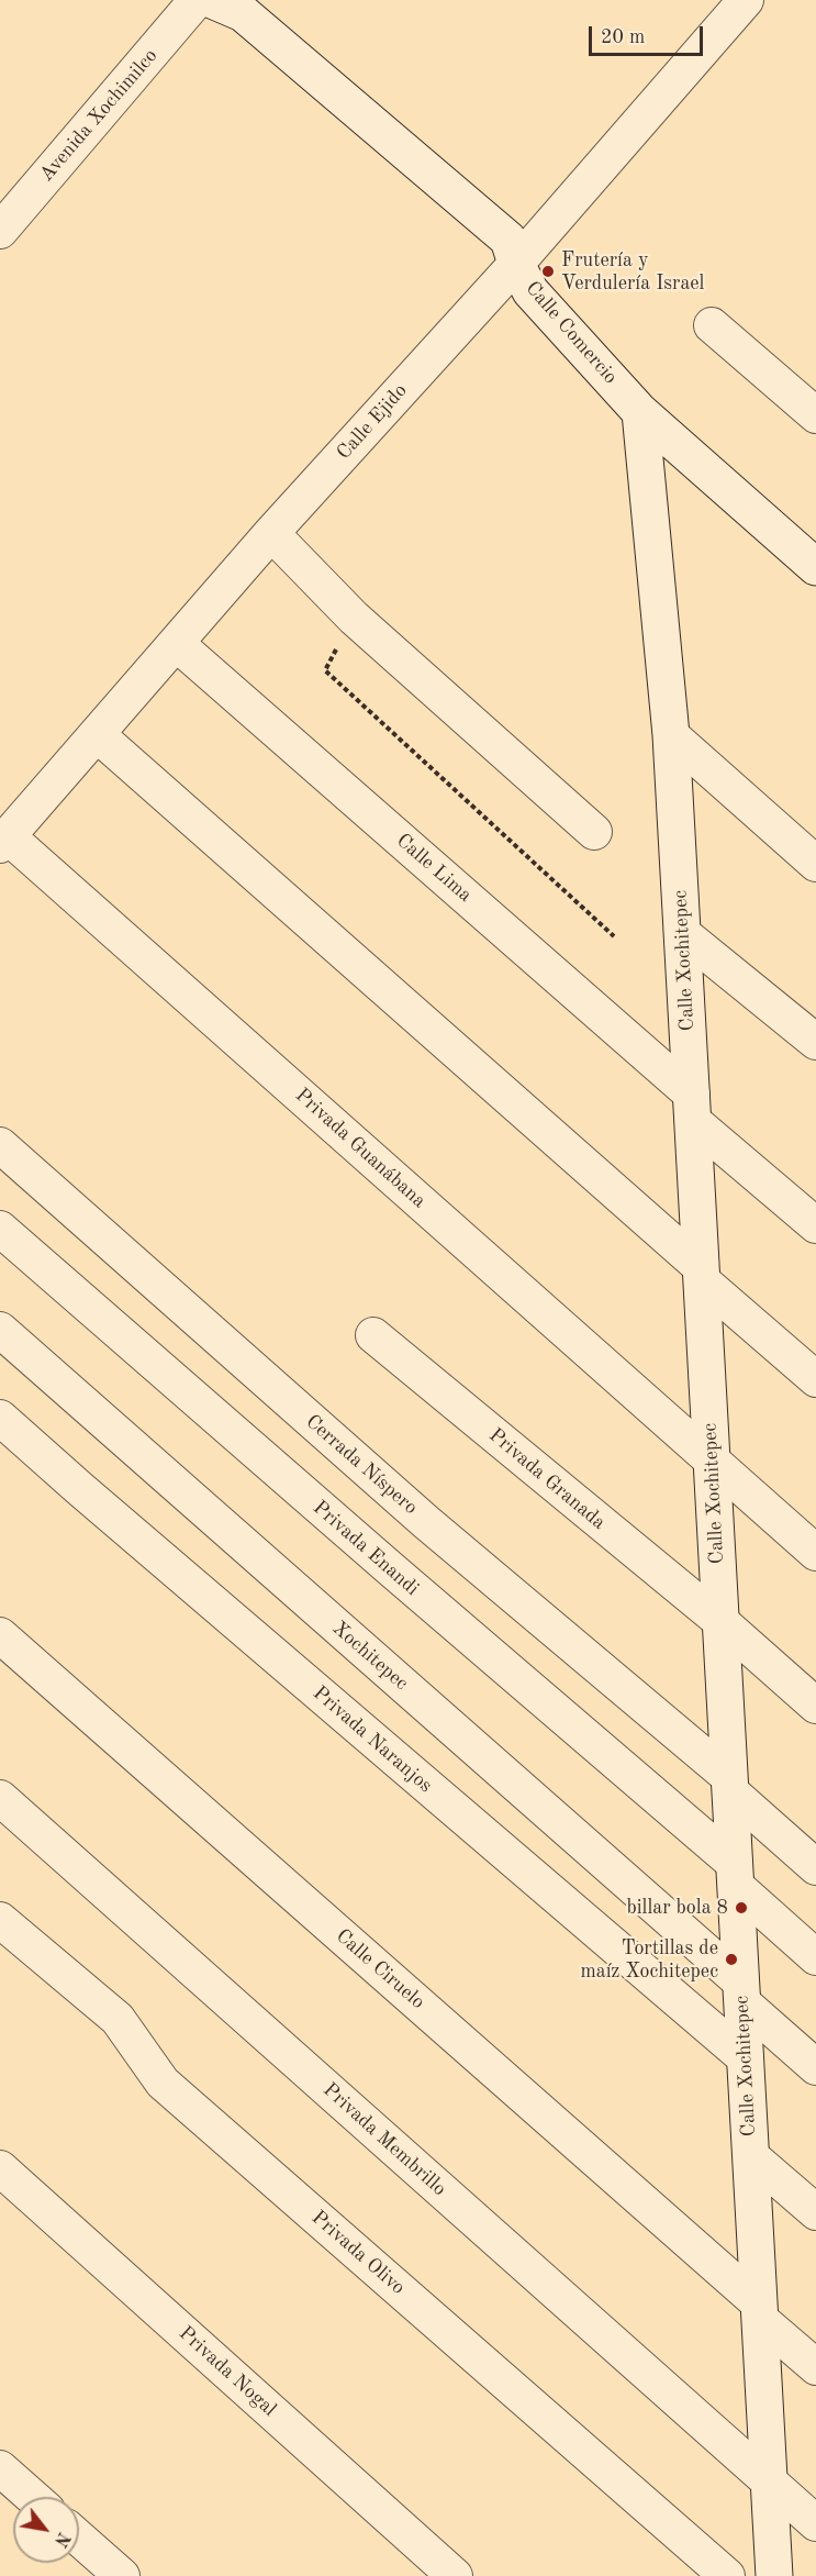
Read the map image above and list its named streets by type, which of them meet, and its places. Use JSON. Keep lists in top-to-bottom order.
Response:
{
  "streets": {
    "street": [
      "Avenida Xochimilco",
      "Calle Comercio",
      "Calle Ejido",
      "Calle Lima",
      "Calle Xochitepec",
      "Privada Guanábana",
      "Cerrada Níspero",
      "Privada Granada",
      "Privada Enandi",
      "Xochitepec",
      "Privada Naranjos",
      "Calle Ciruelo",
      "Privada Membrillo",
      "Privada Olivo",
      "Privada Nogal"
    ]
  },
  "crossings": [
    ["Calle Comercio", "Calle Ejido"],
    ["Calle Comercio", "Calle Xochitepec"],
    ["Calle Ejido", "Calle Lima"],
    ["Calle Ejido", "Privada Guanábana"],
    ["Calle Lima", "Calle Xochitepec"],
    ["Calle Xochitepec", "Privada Guanábana"],
    ["Calle Xochitepec", "Cerrada Níspero"],
    ["Calle Xochitepec", "Privada Granada"],
    ["Calle Xochitepec", "Privada Enandi"],
    ["Calle Xochitepec", "Xochitepec"],
    ["Calle Xochitepec", "Privada Naranjos"],
    ["Calle Xochitepec", "Calle Ciruelo"],
    ["Calle Xochitepec", "Privada Membrillo"]
  ],
  "places": ["Frutería y Verdulería Israel", "billar bola 8", "Tortillas de maíz Xochitepec"],
  "scale_bar": "20 m",
  "north": "bottom right"
}
